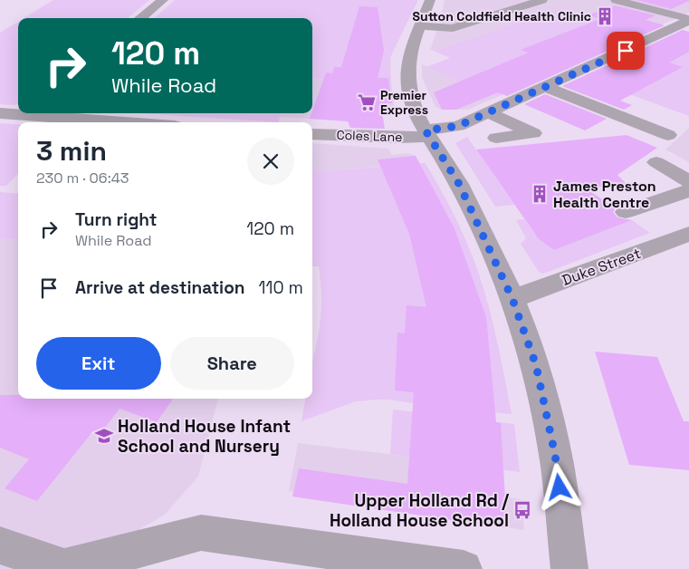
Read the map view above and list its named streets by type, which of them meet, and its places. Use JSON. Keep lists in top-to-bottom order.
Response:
{
  "streets": {
    "street": ["Coles Lane", "Duke Street"]
  },
  "places": {
    "building": ["Sutton Coldfield Health Clinic", "James Preston Health Centre"],
    "supermarket": ["Premier Express"],
    "school or university": ["Holland House Infant School and Nursery"],
    "bus stop": ["Upper Holland Rd / Holland House School"]
  },
  "page": {
    "turn": ["120 m", "While Road"],
    "heading": ["3 min", "230 m · 06:43"],
    "list": [
      {
        "name": "Turn right",
        "note": "While Road",
        "value": "120 m"
      },
      {
        "name": "Arrive at destination",
        "value": "110 m"
      }
    ],
    "buttons": ["Exit", "Share"]
  }
}
